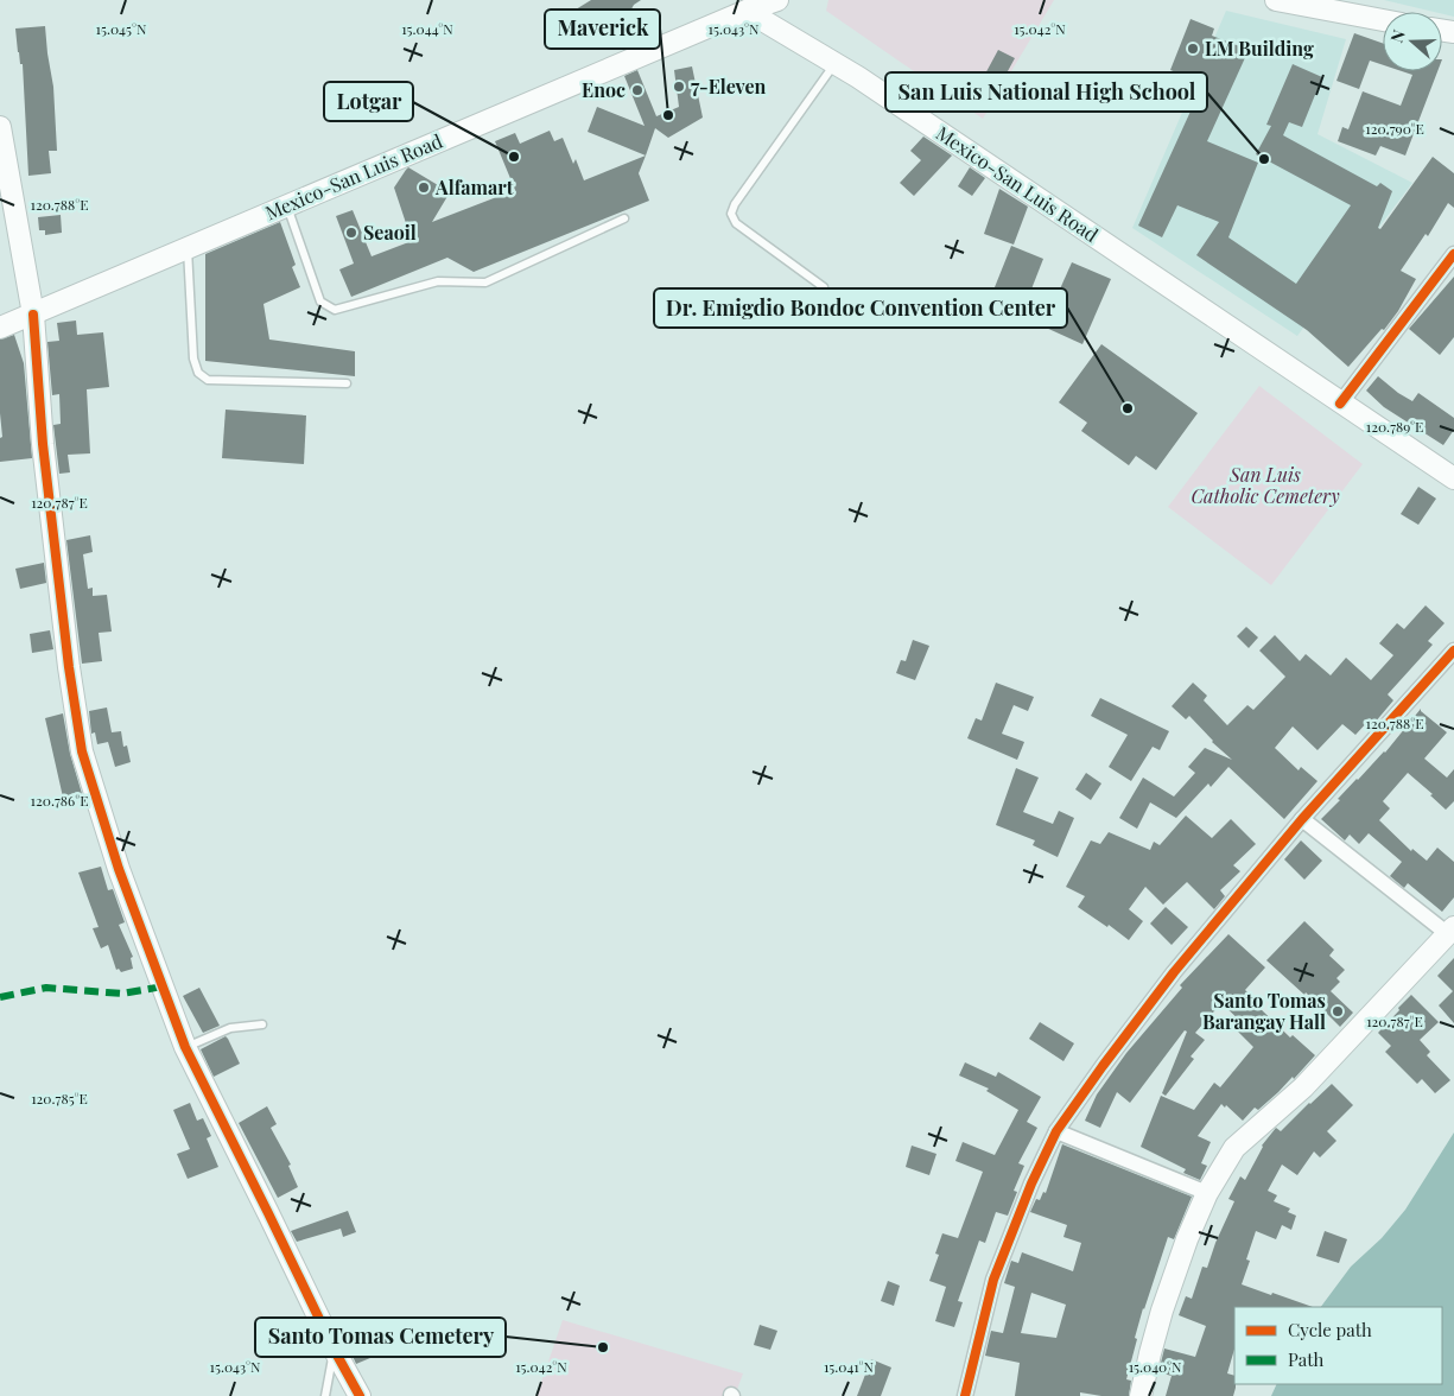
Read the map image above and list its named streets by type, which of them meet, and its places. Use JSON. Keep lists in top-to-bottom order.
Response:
{
  "streets": {
    "main road": ["Mexico-San Luis Road"]
  },
  "parks": ["San Luis Catholic Cemetery"],
  "places": [
    "LM Building",
    "7-Eleven",
    "Enoc",
    "Maverick",
    "Lotgar",
    "San Luis National High School",
    "Alfamart",
    "Seaoil",
    "Dr. Emigdio Bondoc Convention Center",
    "Santo Tomas Barangay Hall",
    "Santo Tomas Cemetery"
  ],
  "legend": ["Cycle path", "Path"],
  "north": "left",
  "coordinates": [
    "15.045°N",
    "15.044°N",
    "15.043°N",
    "15.042°N",
    "120.790°E",
    "120.788°E",
    "120.789°E",
    "120.787°E",
    "120.786°E",
    "120.785°E",
    "15.041°N",
    "15.040°N"
  ]
}
